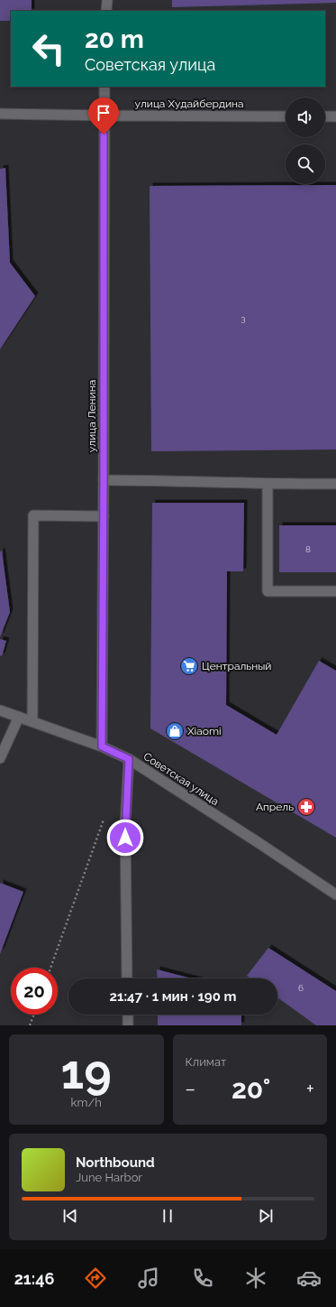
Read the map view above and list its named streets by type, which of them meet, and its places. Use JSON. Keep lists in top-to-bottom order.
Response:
{
  "streets": {
    "street": ["улица Худайбердина", "улица Ленина", "Советская улица"]
  },
  "crossings": [
    ["улица Худайбердина", "улица Ленина"],
    ["улица Ленина", "Советская улица"]
  ],
  "places": {
    "supermarket": ["Центральный"],
    "shop": ["Xiaomi"],
    "pharmacy": ["Апрель"]
  },
  "house_numbers": ["3", "8", "6"],
  "page": {
    "turn": ["20 m", "Советская улица"],
    "limit": "20",
    "trip": "21:47 · 1 мин · 190 m",
    "tile": [
      ["19", "km/h"],
      "Климат"
    ],
    "heat": ["−", "20°", "+"],
    "song": ["Northbound", "June Harbor"],
    "tabs": "21:46"
  }
}
